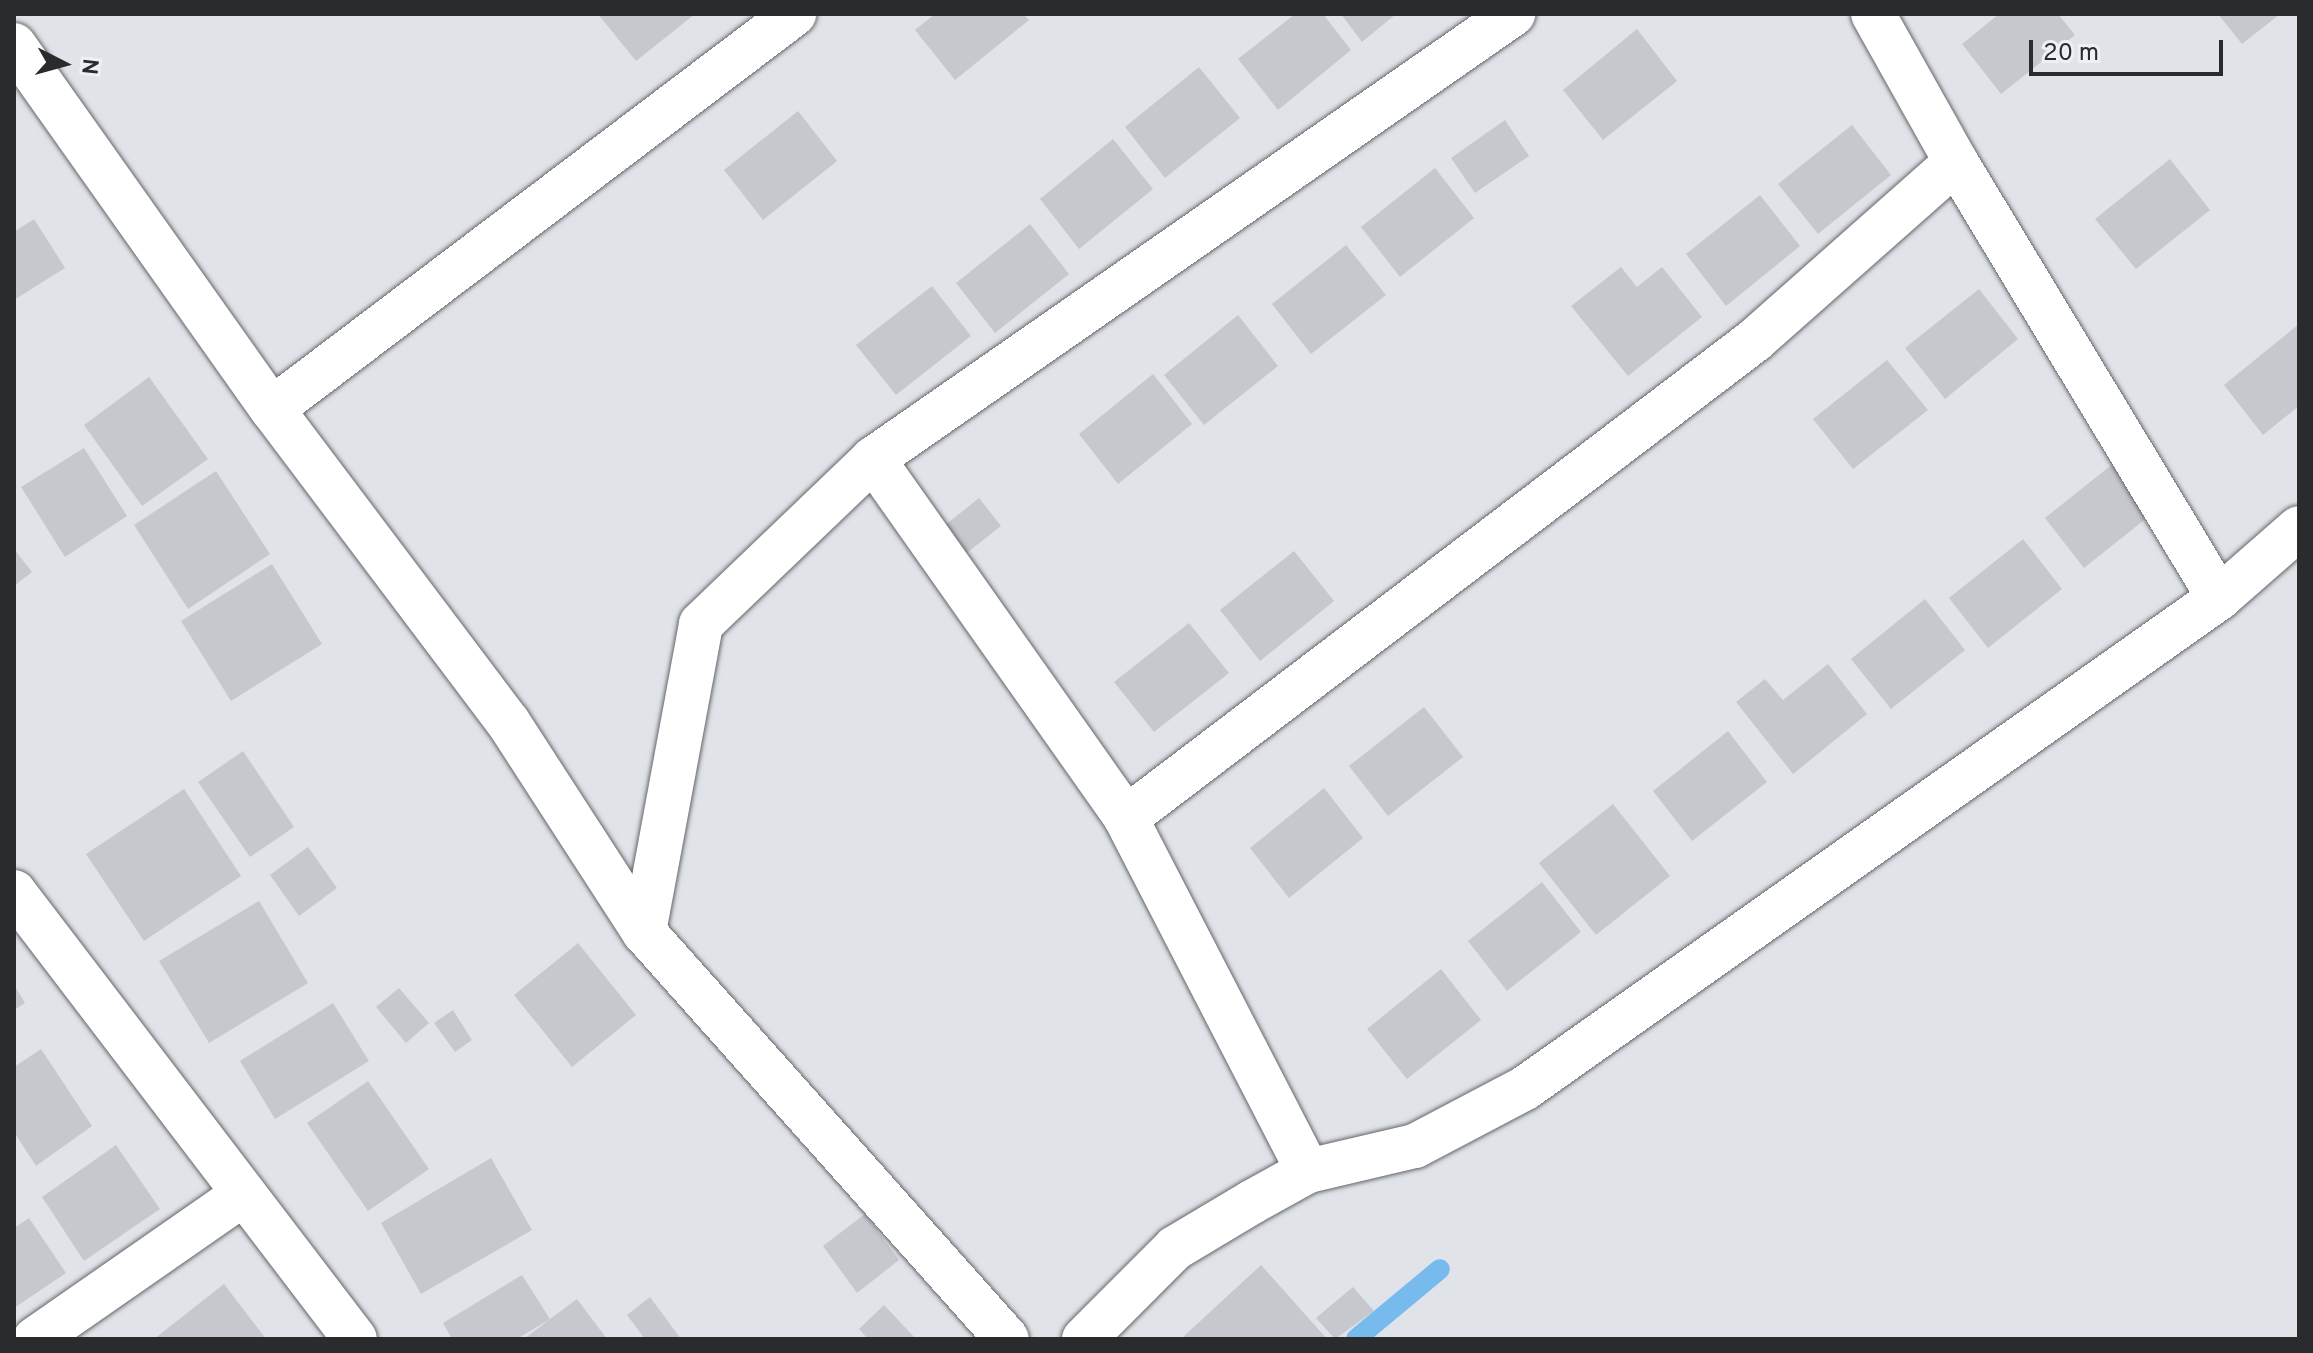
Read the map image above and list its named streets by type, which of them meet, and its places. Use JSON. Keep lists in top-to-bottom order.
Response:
{
  "scale_bar": "20 m",
  "north": "right"
}
